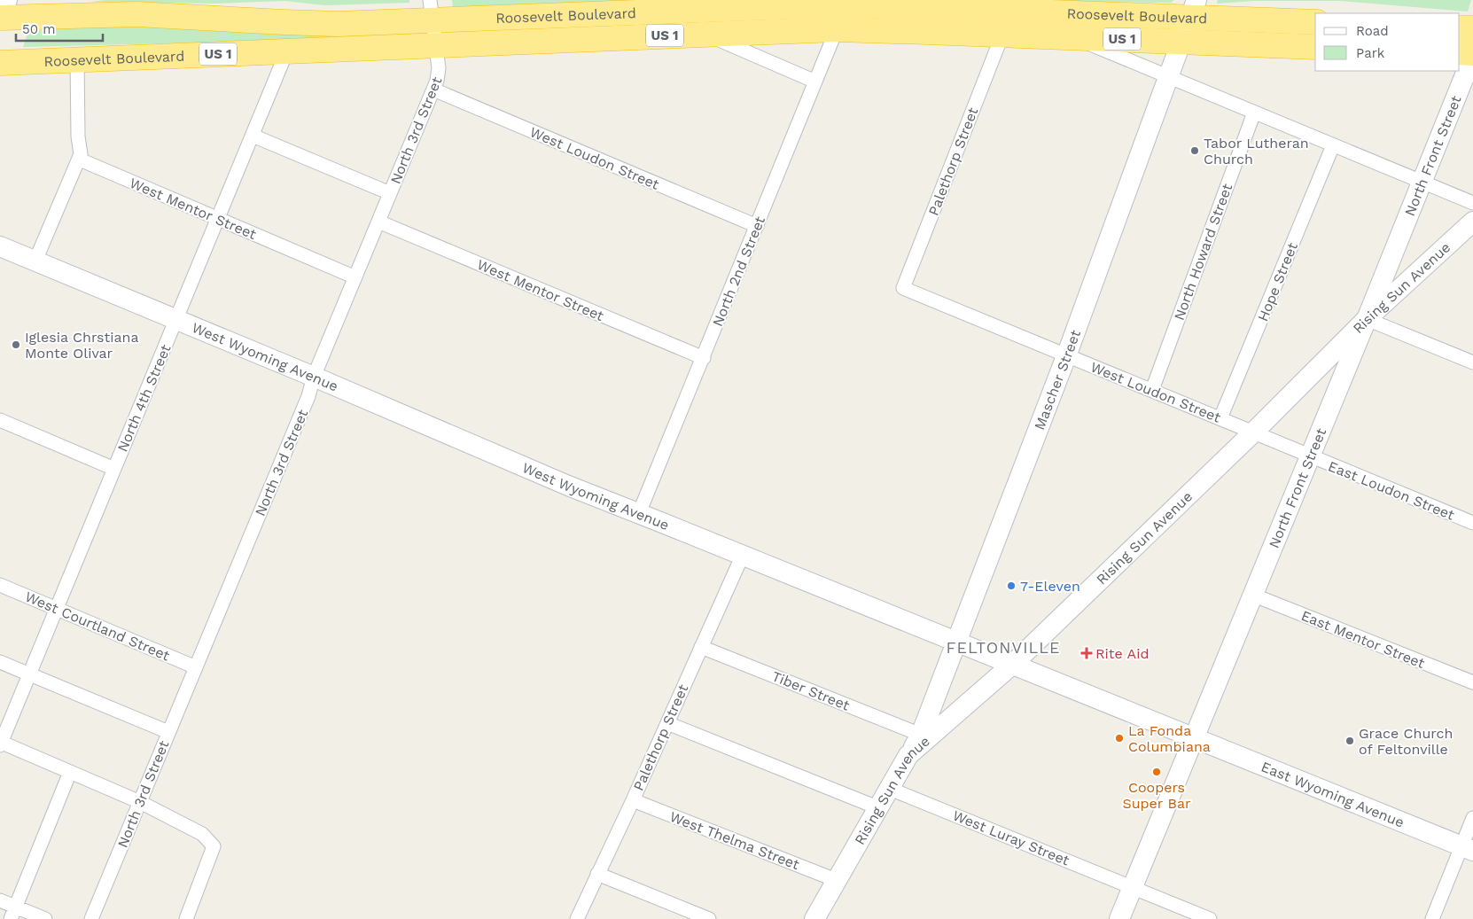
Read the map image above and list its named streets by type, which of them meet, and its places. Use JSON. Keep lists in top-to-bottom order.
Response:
{
  "streets": {
    "highway": ["Roosevelt Boulevard", "US 1"],
    "street": [
      "North 3rd Street",
      "North Front Street",
      "West Loudon Street",
      "Palethorp Street",
      "West Mentor Street",
      "North Howard Street",
      "North 2nd Street",
      "Hope Street",
      "Rising Sun Avenue",
      "West Wyoming Avenue",
      "Mascher Street",
      "North 4th Street",
      "East Loudon Street",
      "West Courtland Street",
      "East Mentor Street",
      "Tiber Street",
      "East Wyoming Avenue",
      "West Luray Street",
      "West Thelma Street"
    ]
  },
  "crossings": [
    ["Roosevelt Boulevard", "North 3rd Street"],
    ["Roosevelt Boulevard", "Palethorp Street"],
    ["Roosevelt Boulevard", "North 2nd Street"],
    ["Roosevelt Boulevard", "Mascher Street"],
    ["Roosevelt Boulevard", "North 4th Street"],
    ["North 3rd Street", "West Loudon Street"],
    ["North 3rd Street", "West Mentor Street"],
    ["North 3rd Street", "West Wyoming Avenue"],
    ["North 3rd Street", "West Courtland Street"],
    ["North Front Street", "West Loudon Street"],
    ["North Front Street", "Rising Sun Avenue"],
    ["North Front Street", "West Wyoming Avenue"],
    ["North Front Street", "East Loudon Street"],
    ["North Front Street", "East Mentor Street"],
    ["North Front Street", "East Wyoming Avenue"],
    ["North Front Street", "West Luray Street"],
    ["West Loudon Street", "Palethorp Street"],
    ["West Loudon Street", "North Howard Street"],
    ["West Loudon Street", "North 2nd Street"],
    ["West Loudon Street", "Hope Street"],
    ["West Loudon Street", "Rising Sun Avenue"],
    ["West Loudon Street", "Mascher Street"],
    ["West Loudon Street", "East Loudon Street"],
    ["Palethorp Street", "West Wyoming Avenue"],
    ["Palethorp Street", "Tiber Street"],
    ["Palethorp Street", "West Thelma Street"],
    ["West Mentor Street", "North 2nd Street"],
    ["West Mentor Street", "North 4th Street"],
    ["North 2nd Street", "West Wyoming Avenue"],
    ["Rising Sun Avenue", "West Wyoming Avenue"],
    ["Rising Sun Avenue", "Mascher Street"],
    ["Rising Sun Avenue", "West Luray Street"],
    ["Rising Sun Avenue", "West Thelma Street"],
    ["West Wyoming Avenue", "Mascher Street"],
    ["West Wyoming Avenue", "North 4th Street"],
    ["West Wyoming Avenue", "East Wyoming Avenue"],
    ["Mascher Street", "Tiber Street"],
    ["North 4th Street", "West Courtland Street"]
  ],
  "districts": ["FELTONVILLE"],
  "places": {
    "other": [
      "Tabor Lutheran Church",
      "Iglesia Chrstiana Monte Olivar",
      "7-Eleven",
      "La Fonda Columbiana",
      "Grace Church of Feltonville",
      "Coopers Super Bar"
    ],
    "health": ["Rite Aid"]
  },
  "legend": ["Road", "Park"],
  "scale_bar": "50 m"
}
